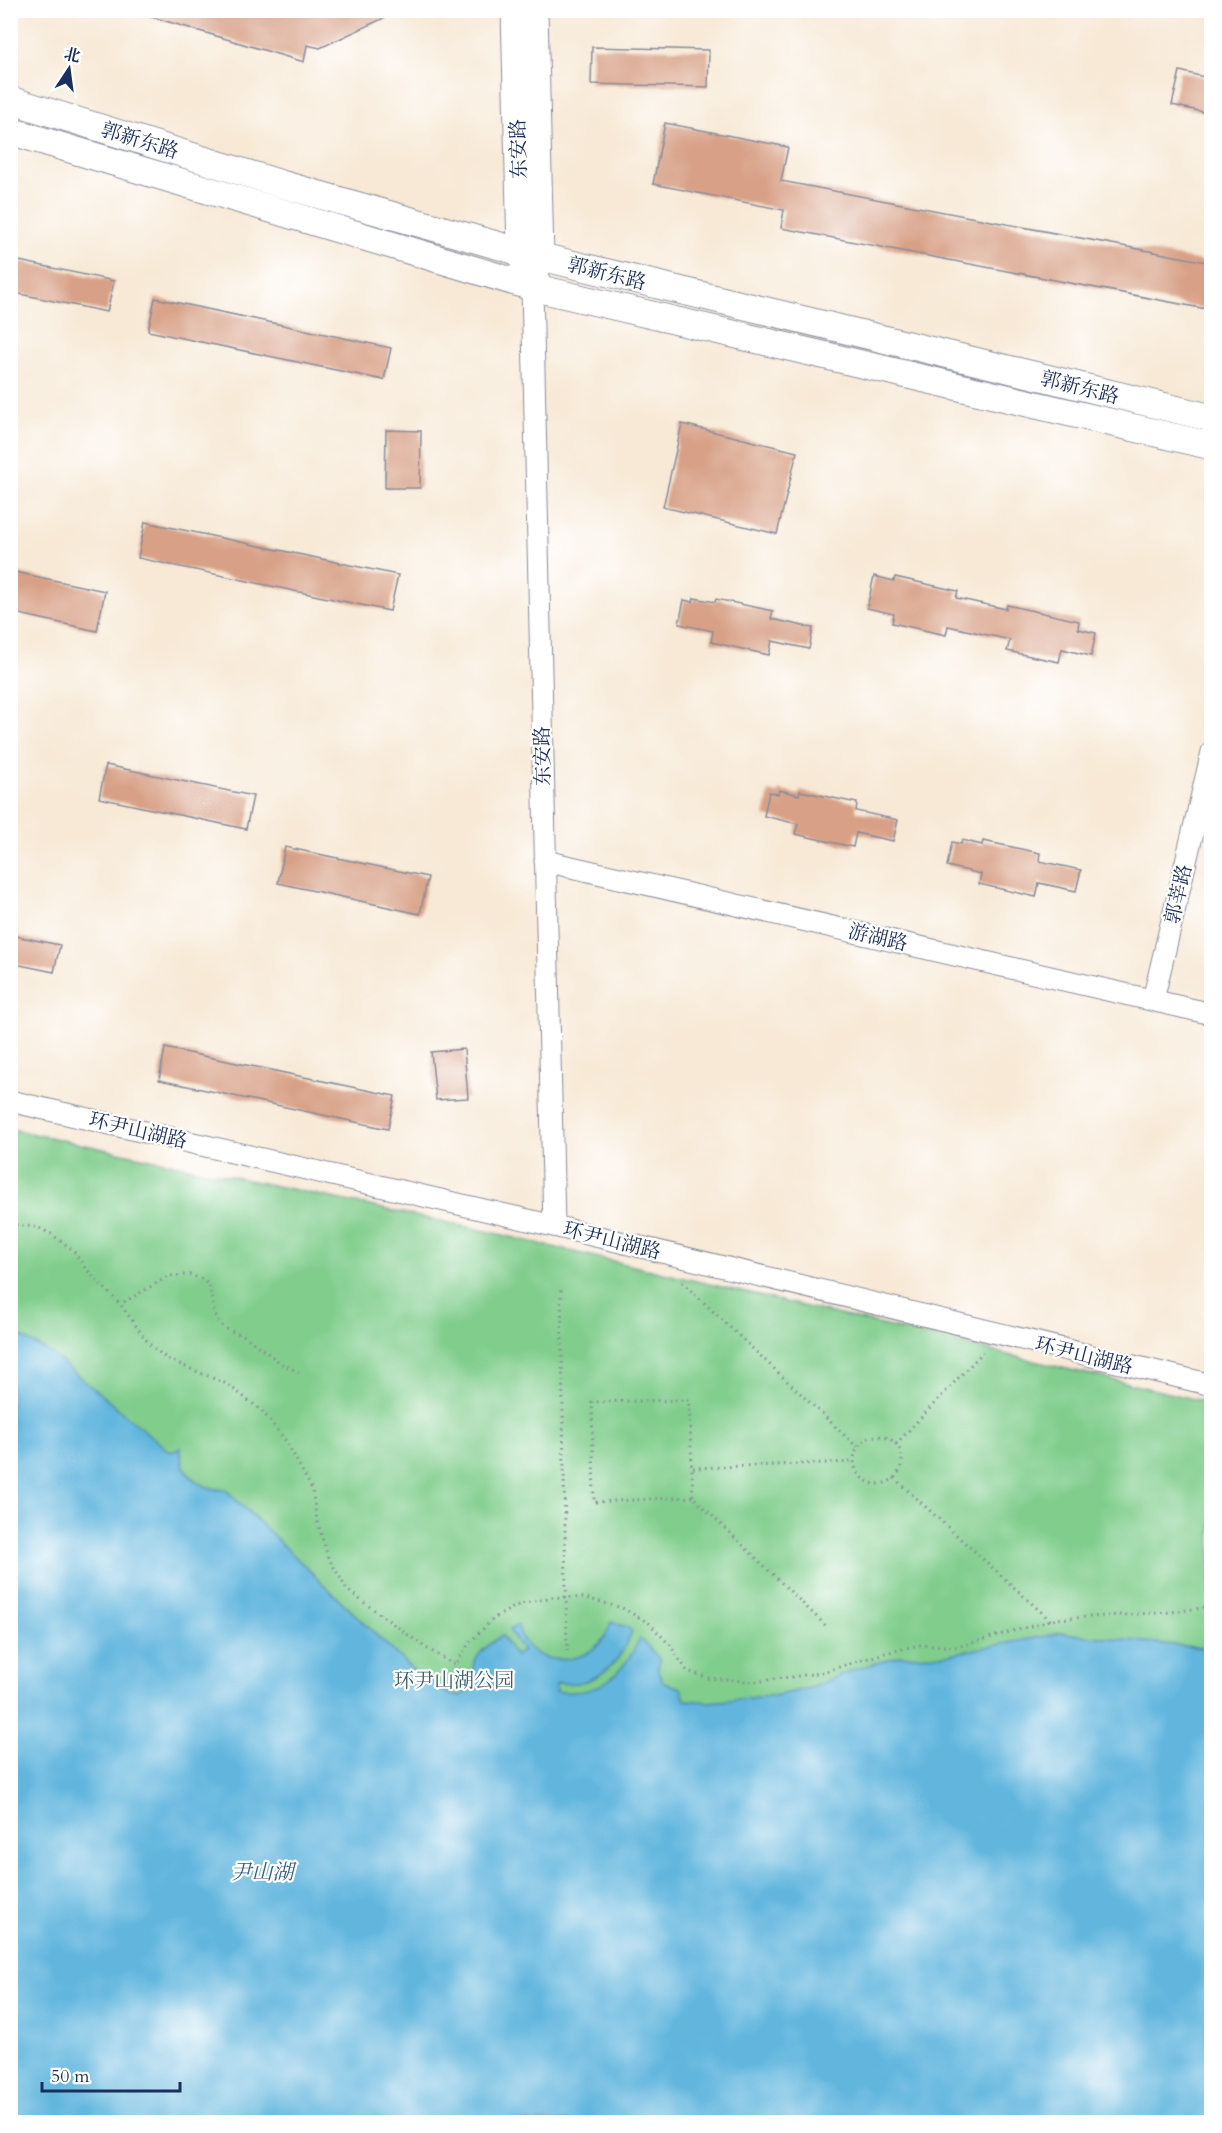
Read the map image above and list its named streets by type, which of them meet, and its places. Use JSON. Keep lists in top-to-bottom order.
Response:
{
  "streets": {
    "main road": ["郭新东路", "东安路"],
    "street": ["郭莘路", "游湖路", "环尹山湖路"]
  },
  "crossings": [
    ["郭新东路", "东安路"],
    ["东安路", "游湖路"],
    ["东安路", "环尹山湖路"],
    ["郭莘路", "游湖路"]
  ],
  "water": ["尹山湖"],
  "parks": ["环尹山湖公园"],
  "scale_bar": "50 m",
  "north": "top"
}
